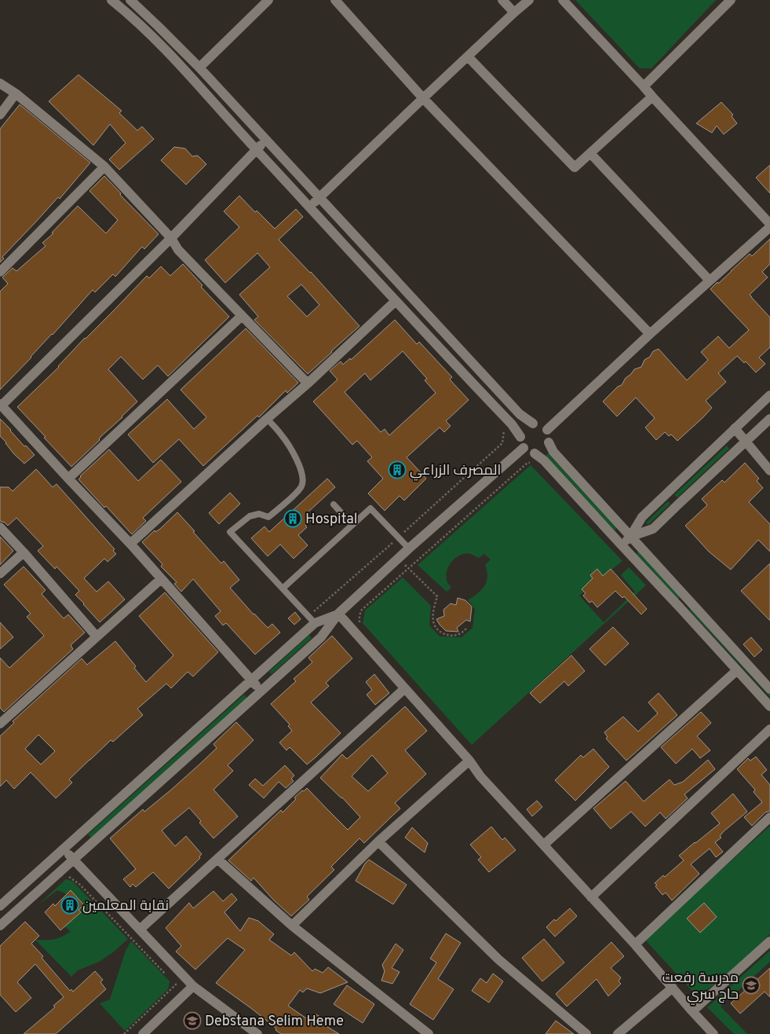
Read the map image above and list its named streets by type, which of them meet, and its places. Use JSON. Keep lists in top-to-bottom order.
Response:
{
  "places": {
    "building": ["المصرف الزراعي", "Hospital", "نقابة المعلمين"],
    "school or university": ["مدرسة رفعت حاج سري", "Debstana Selim Heme"]
  }
}
